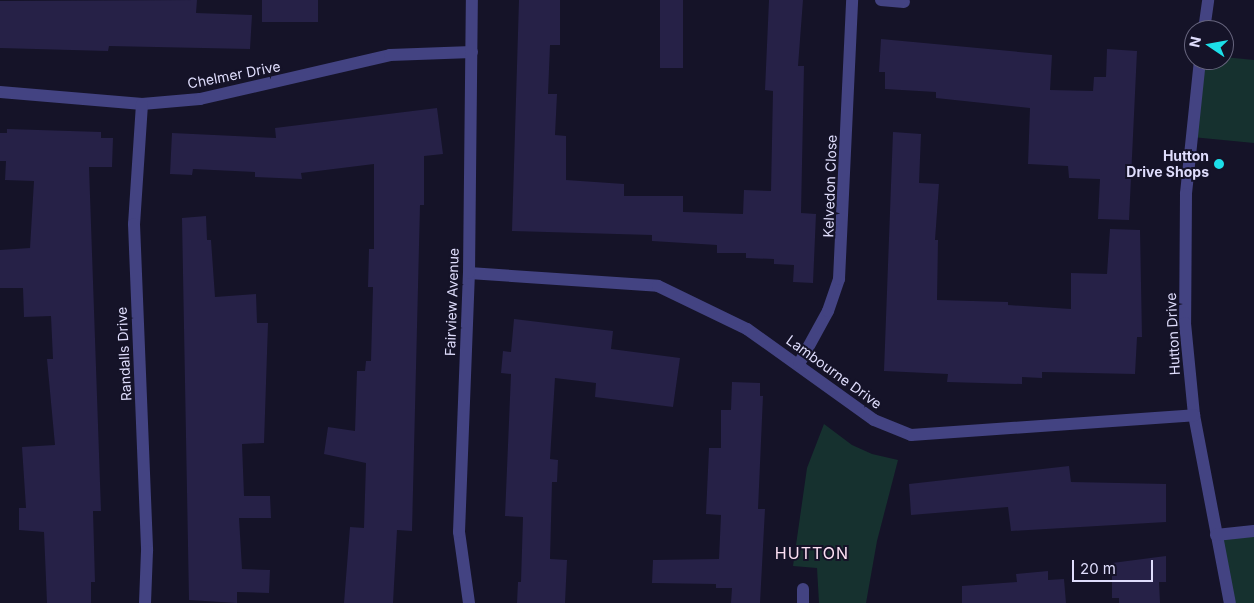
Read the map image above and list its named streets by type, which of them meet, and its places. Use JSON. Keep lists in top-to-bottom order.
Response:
{
  "streets": {
    "street": [
      "Chelmer Drive",
      "Kelvedon Close",
      "Fairview Avenue",
      "Hutton Drive",
      "Randalls Drive",
      "Lambourne Drive"
    ]
  },
  "crossings": [
    ["Chelmer Drive", "Fairview Avenue"],
    ["Chelmer Drive", "Randalls Drive"],
    ["Kelvedon Close", "Lambourne Drive"],
    ["Fairview Avenue", "Lambourne Drive"],
    ["Hutton Drive", "Lambourne Drive"]
  ],
  "districts": ["HUTTON"],
  "places": ["Hutton Drive Shops"],
  "scale_bar": "20 m",
  "north": "left"
}
